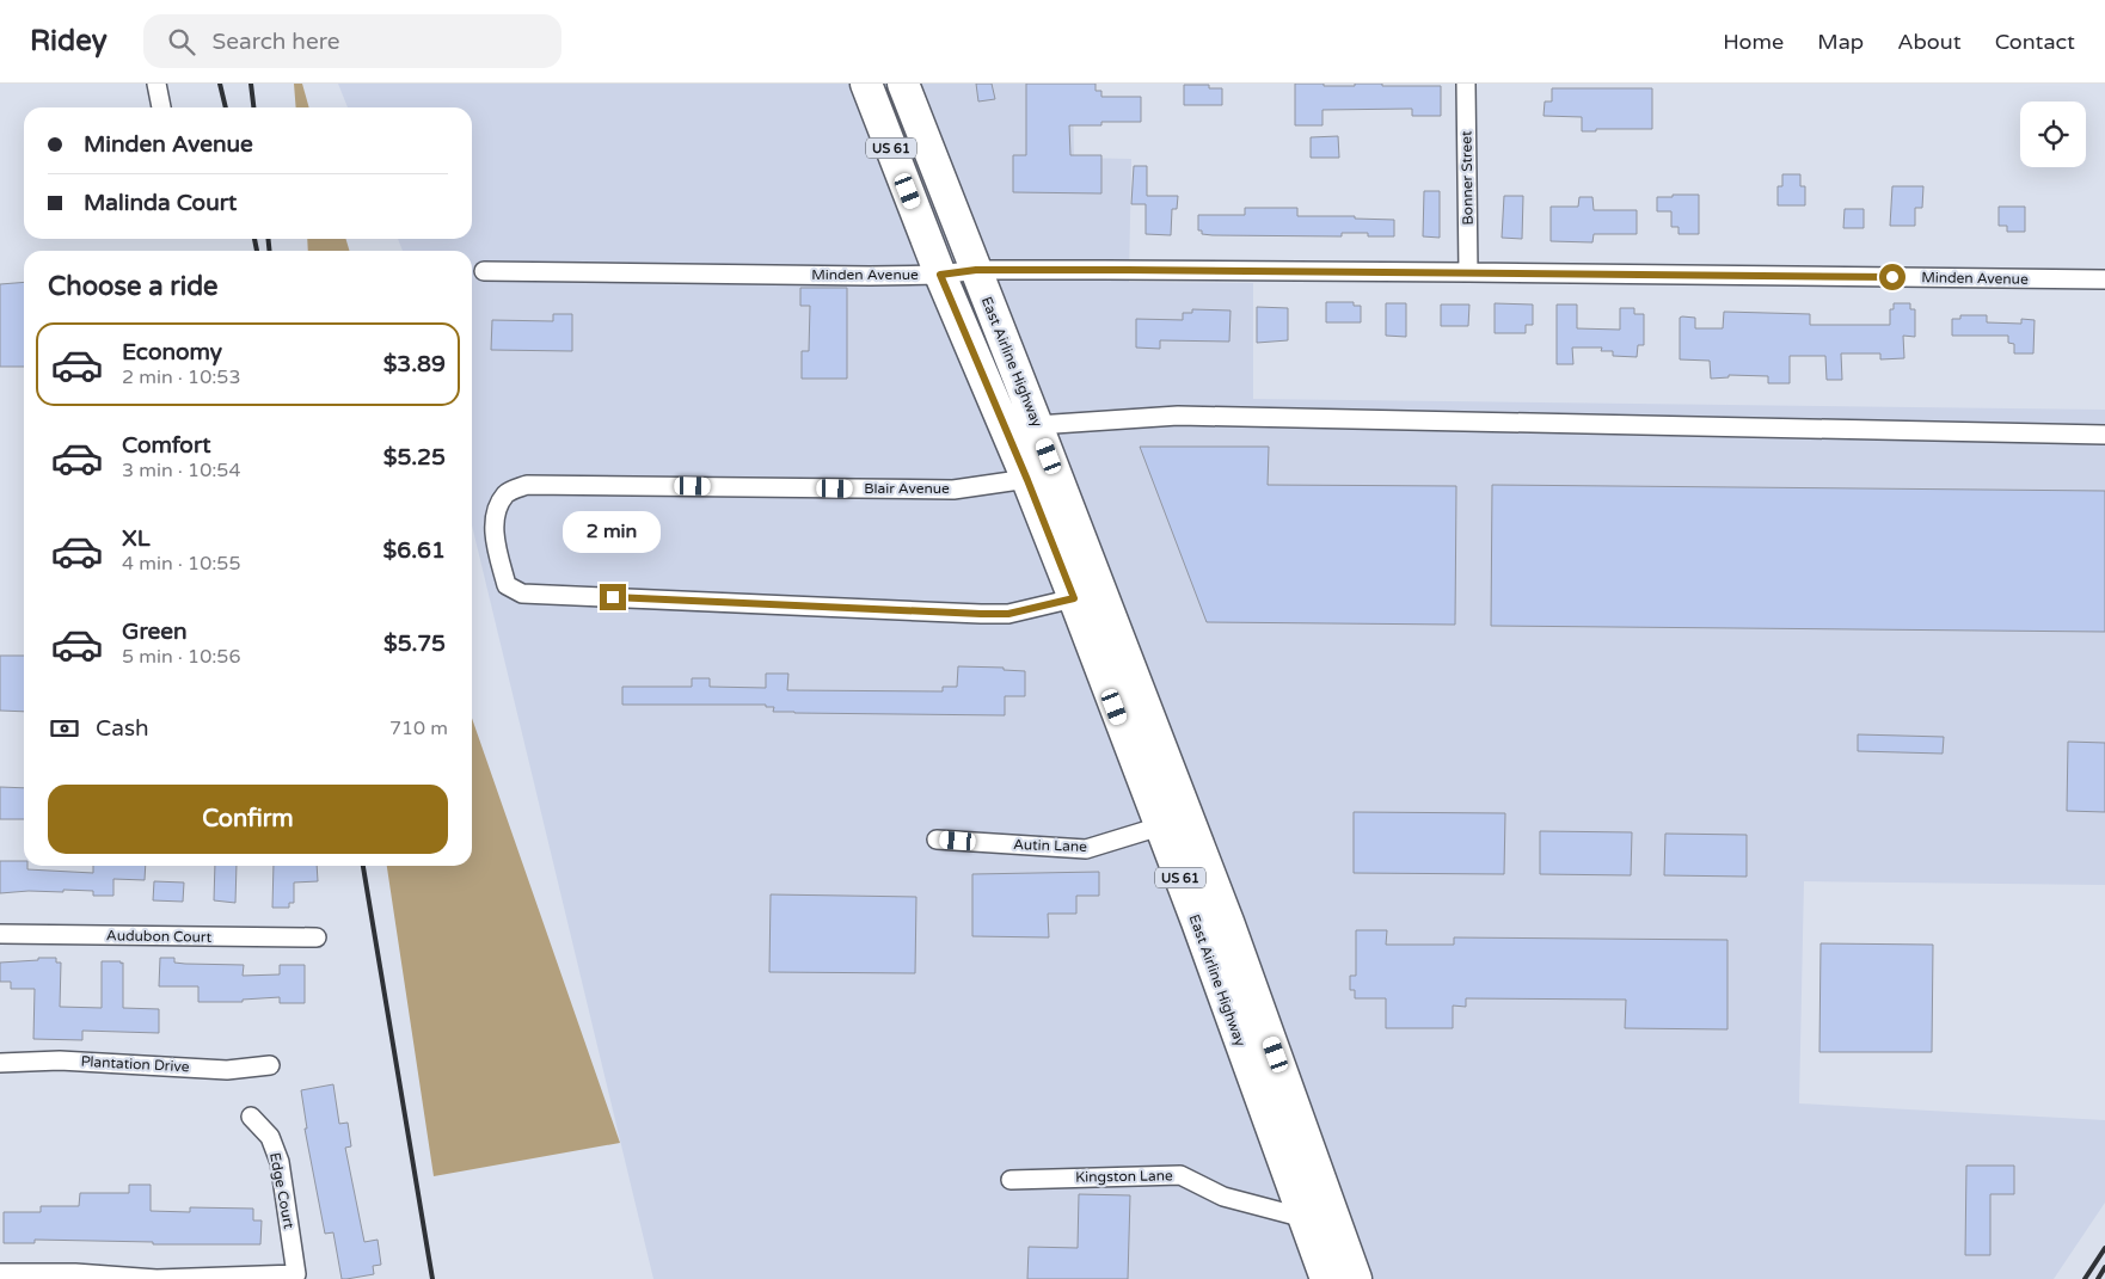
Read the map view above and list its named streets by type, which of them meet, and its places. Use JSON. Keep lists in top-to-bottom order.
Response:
{
  "streets": {
    "highway": ["US 61", "East Airline Highway"],
    "street": [
      "Bonner Street",
      "Minden Avenue",
      "Blair Avenue",
      "Autin Lane",
      "Audubon Court",
      "Plantation Drive",
      "Kingston Lane",
      "Edge Court"
    ]
  },
  "crossings": [
    ["Bonner Street", "Minden Avenue"],
    ["Minden Avenue", "East Airline Highway"],
    ["East Airline Highway", "Blair Avenue"],
    ["East Airline Highway", "Autin Lane"],
    ["East Airline Highway", "Kingston Lane"]
  ],
  "page": {
    "header": "Ridey",
    "search": "Search here",
    "nav": [
      "Home",
      "Map",
      "About",
      "Contact"
    ],
    "banner": ["Minden Avenue", "Malinda Court"],
    "heading": "Choose a ride",
    "list": [
      {
        "name": "Economy",
        "note": "2 min · 10:53",
        "value": "$3.89"
      },
      {
        "name": "Comfort",
        "note": "3 min · 10:54",
        "value": "$5.25"
      },
      {
        "name": "XL",
        "note": "4 min · 10:55",
        "value": "$6.61"
      },
      {
        "name": "Green",
        "note": "5 min · 10:56",
        "value": "$5.75"
      }
    ],
    "bubble": "2 min",
    "pay": ["Cash", "710 m"],
    "buttons": "Confirm"
  }
}
